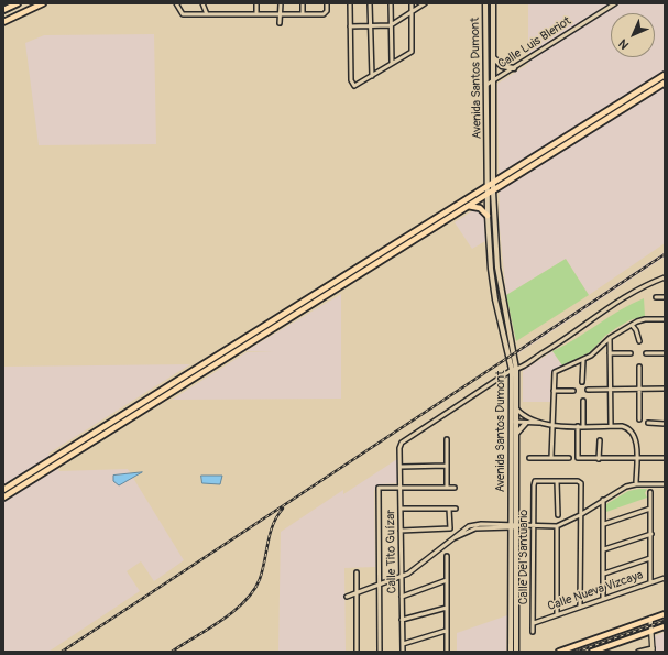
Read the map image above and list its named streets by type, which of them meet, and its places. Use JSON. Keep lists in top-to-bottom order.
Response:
{
  "streets": {
    "main road": ["Avenida Santos Dumont"],
    "street": [
      "Calle Luis Bleriot",
      "Calle Tito Guízar",
      "Calle Del Santuario",
      "Calle Nueva Vizcaya"
    ]
  },
  "crossings": [
    ["Calle Luis Bleriot", "Avenida Santos Dumont"],
    ["Avenida Santos Dumont", "Calle Tito Guízar"],
    ["Calle Del Santuario", "Calle Nueva Vizcaya"]
  ],
  "north": "bottom left"
}
